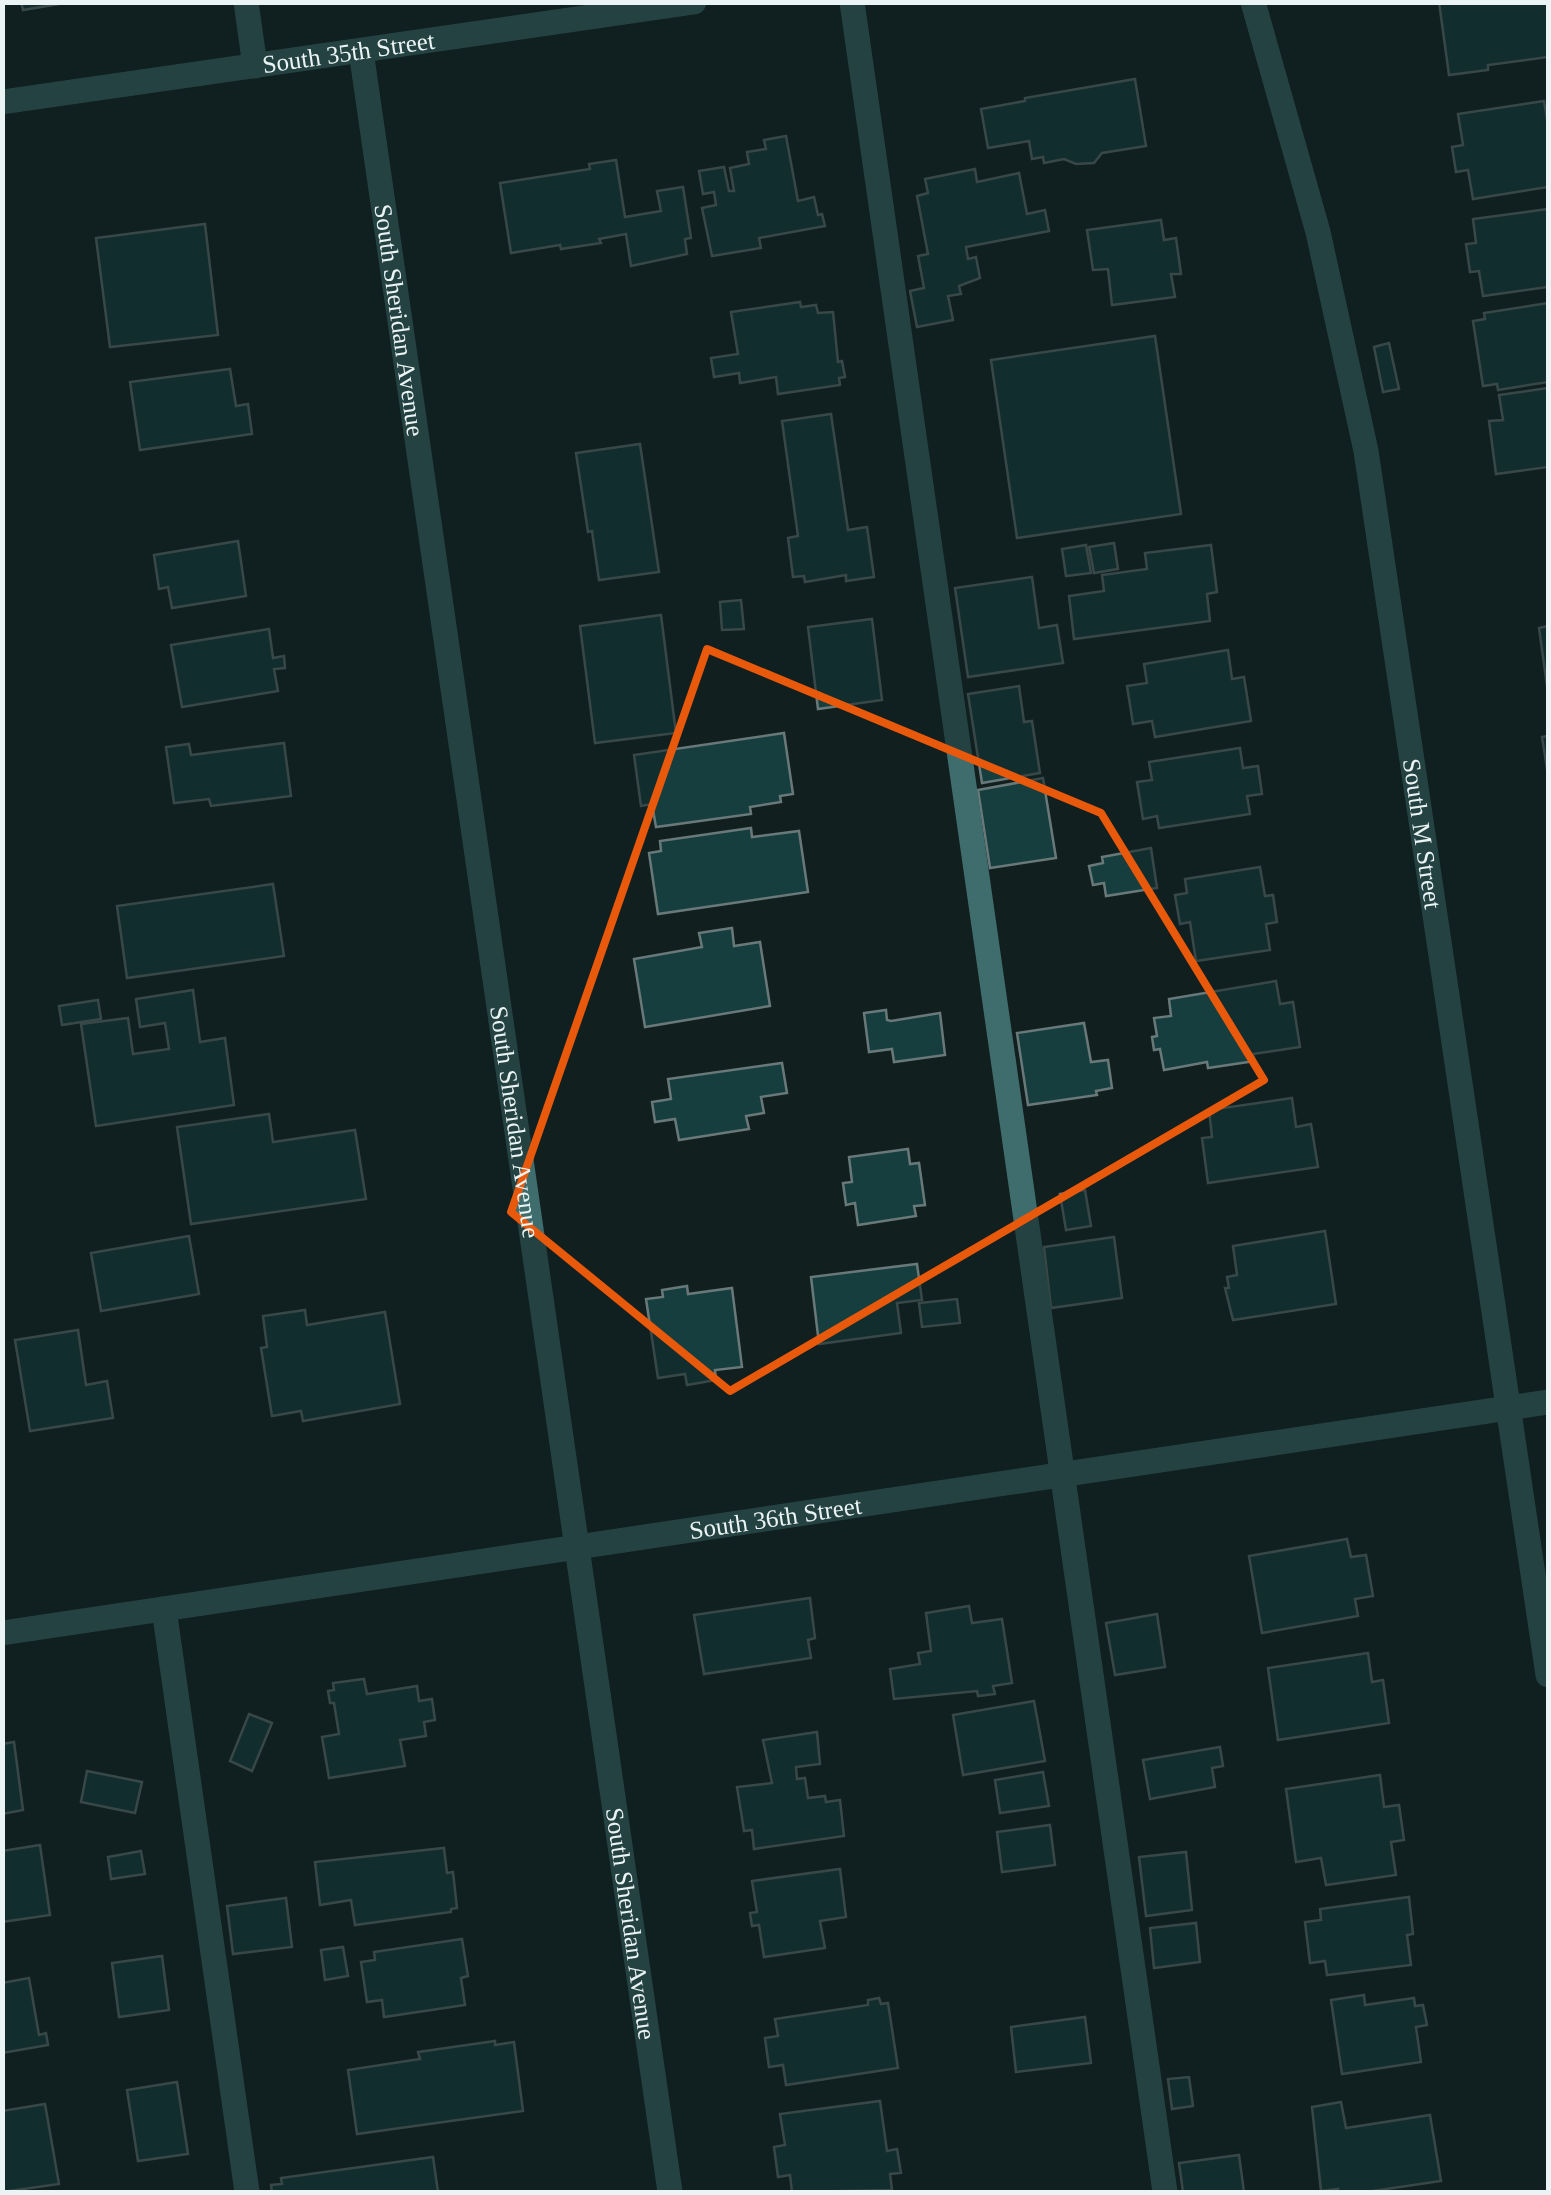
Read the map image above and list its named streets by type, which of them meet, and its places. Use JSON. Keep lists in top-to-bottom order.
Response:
{
  "streets": {
    "street": [
      "South 35th Street",
      "South Sheridan Avenue",
      "South M Street",
      "South 36th Street"
    ]
  },
  "crossings": [
    ["South 35th Street", "South Sheridan Avenue"],
    ["South Sheridan Avenue", "South 36th Street"],
    ["South M Street", "South 36th Street"]
  ]
}
